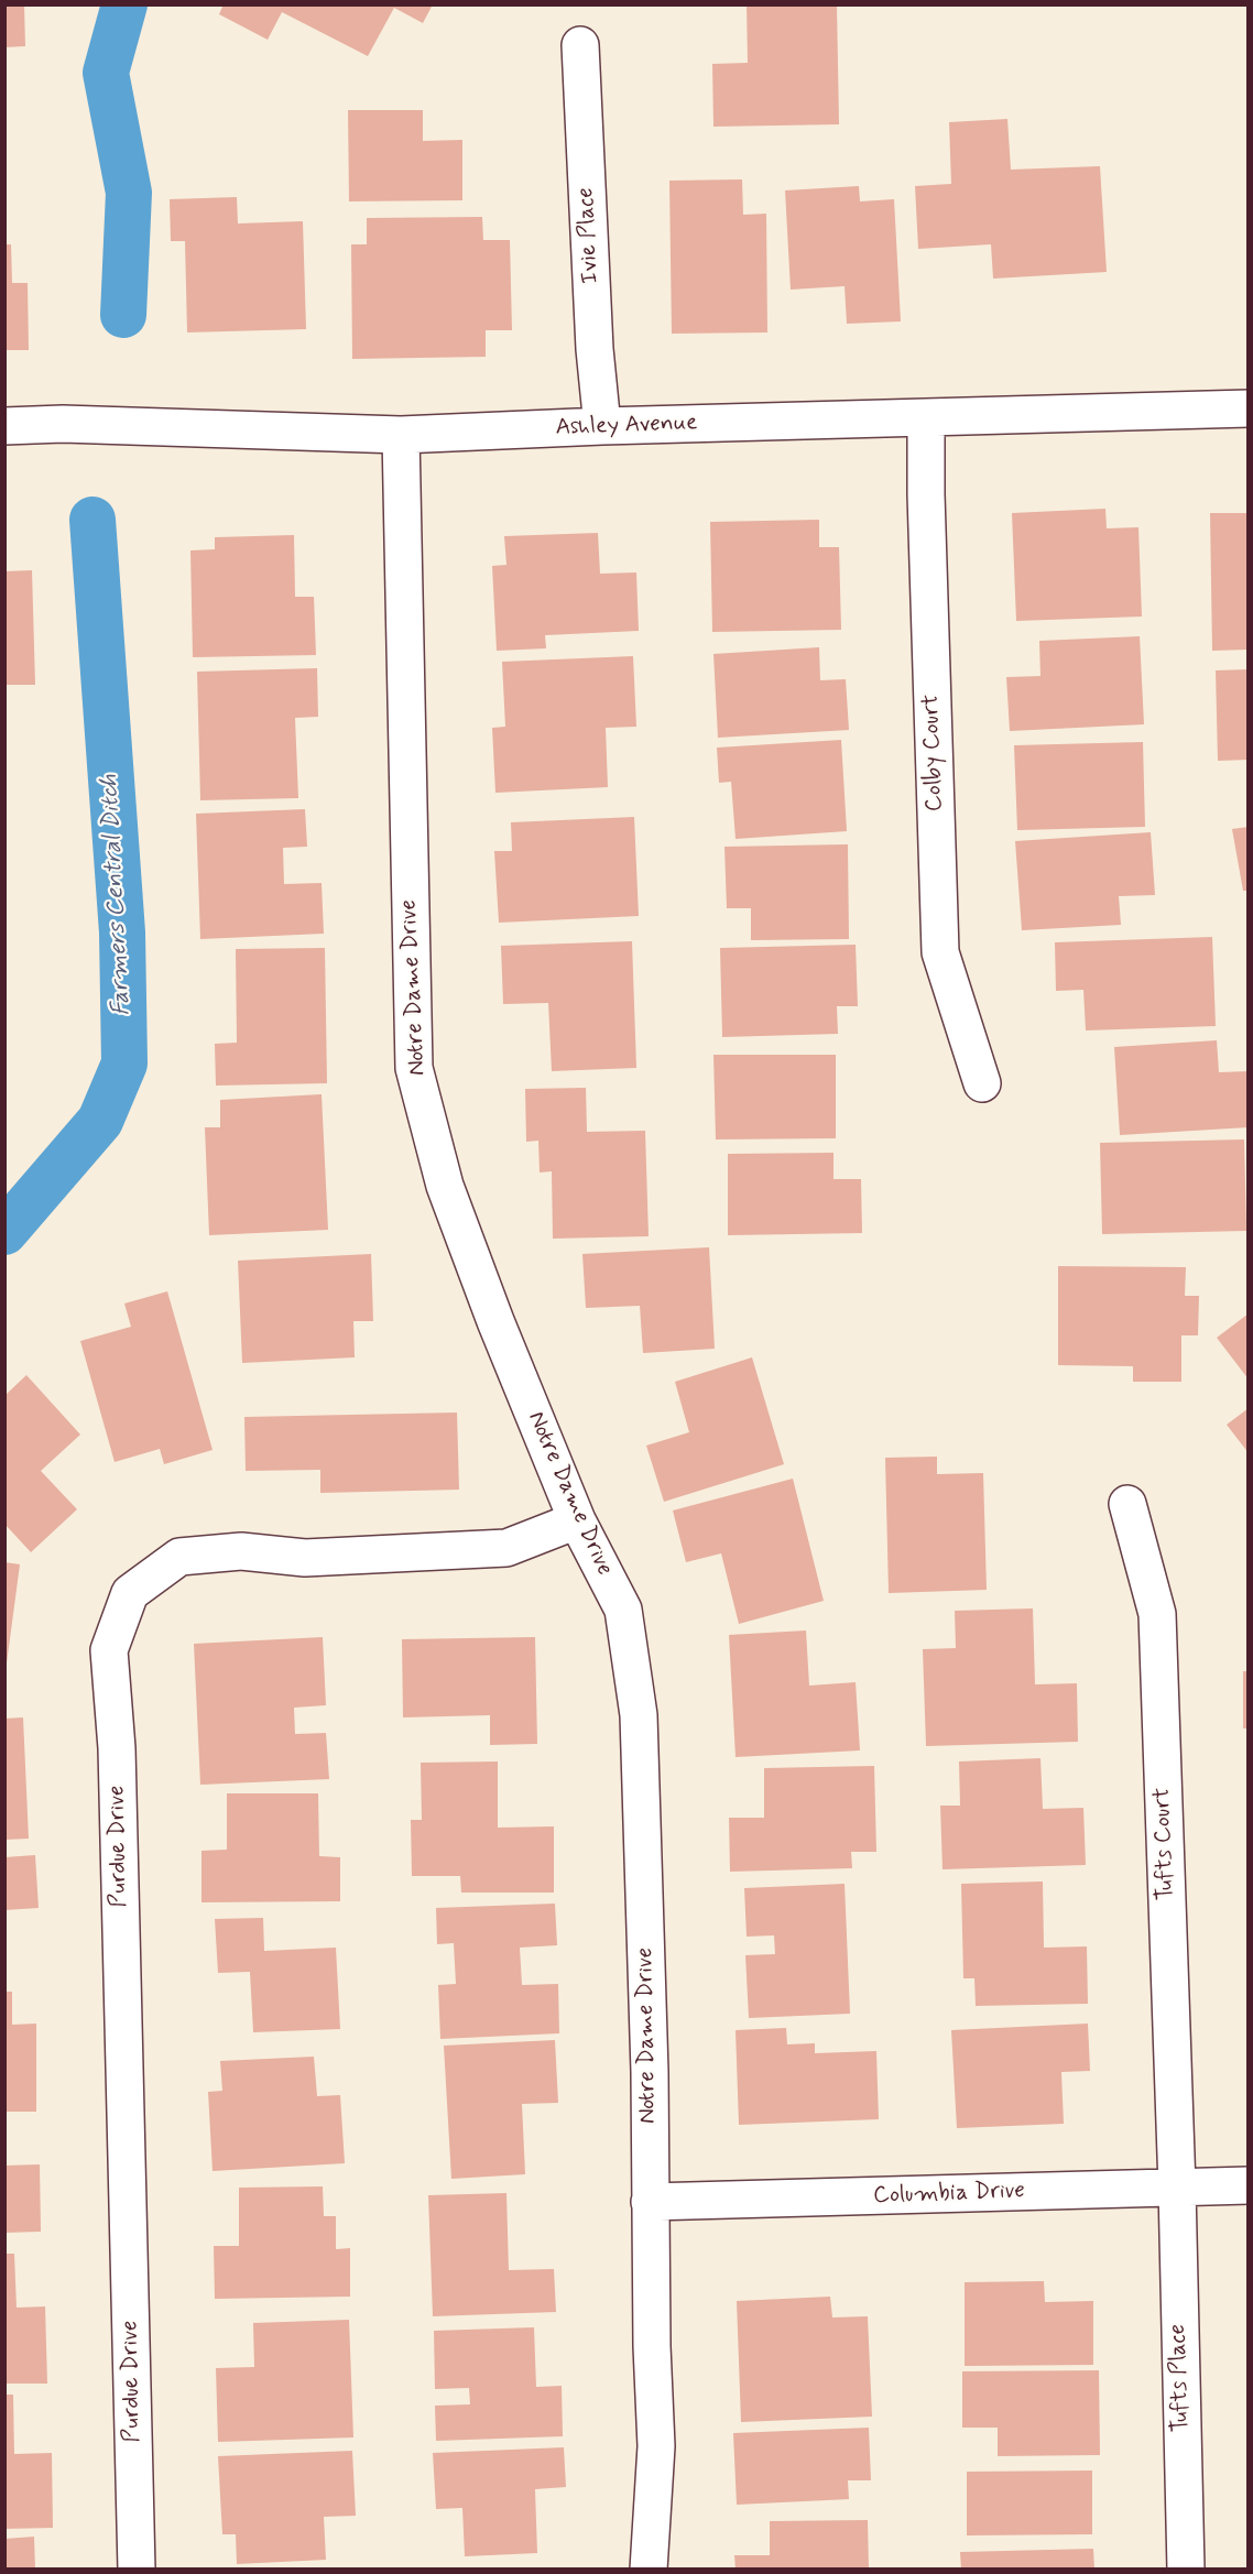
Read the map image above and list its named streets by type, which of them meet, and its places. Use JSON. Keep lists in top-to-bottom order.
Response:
{
  "streets": {
    "street": [
      "Ivie Place",
      "Ashley Avenue",
      "Colby Court",
      "Notre Dame Drive",
      "Tufts Court",
      "Purdue Drive",
      "Columbia Drive",
      "Tufts Place"
    ]
  },
  "crossings": [
    ["Ivie Place", "Ashley Avenue"],
    ["Ashley Avenue", "Colby Court"],
    ["Ashley Avenue", "Notre Dame Drive"],
    ["Notre Dame Drive", "Purdue Drive"],
    ["Notre Dame Drive", "Columbia Drive"],
    ["Tufts Court", "Columbia Drive"],
    ["Tufts Court", "Tufts Place"],
    ["Columbia Drive", "Tufts Place"]
  ],
  "water": ["Farmers Central Ditch"]
}
